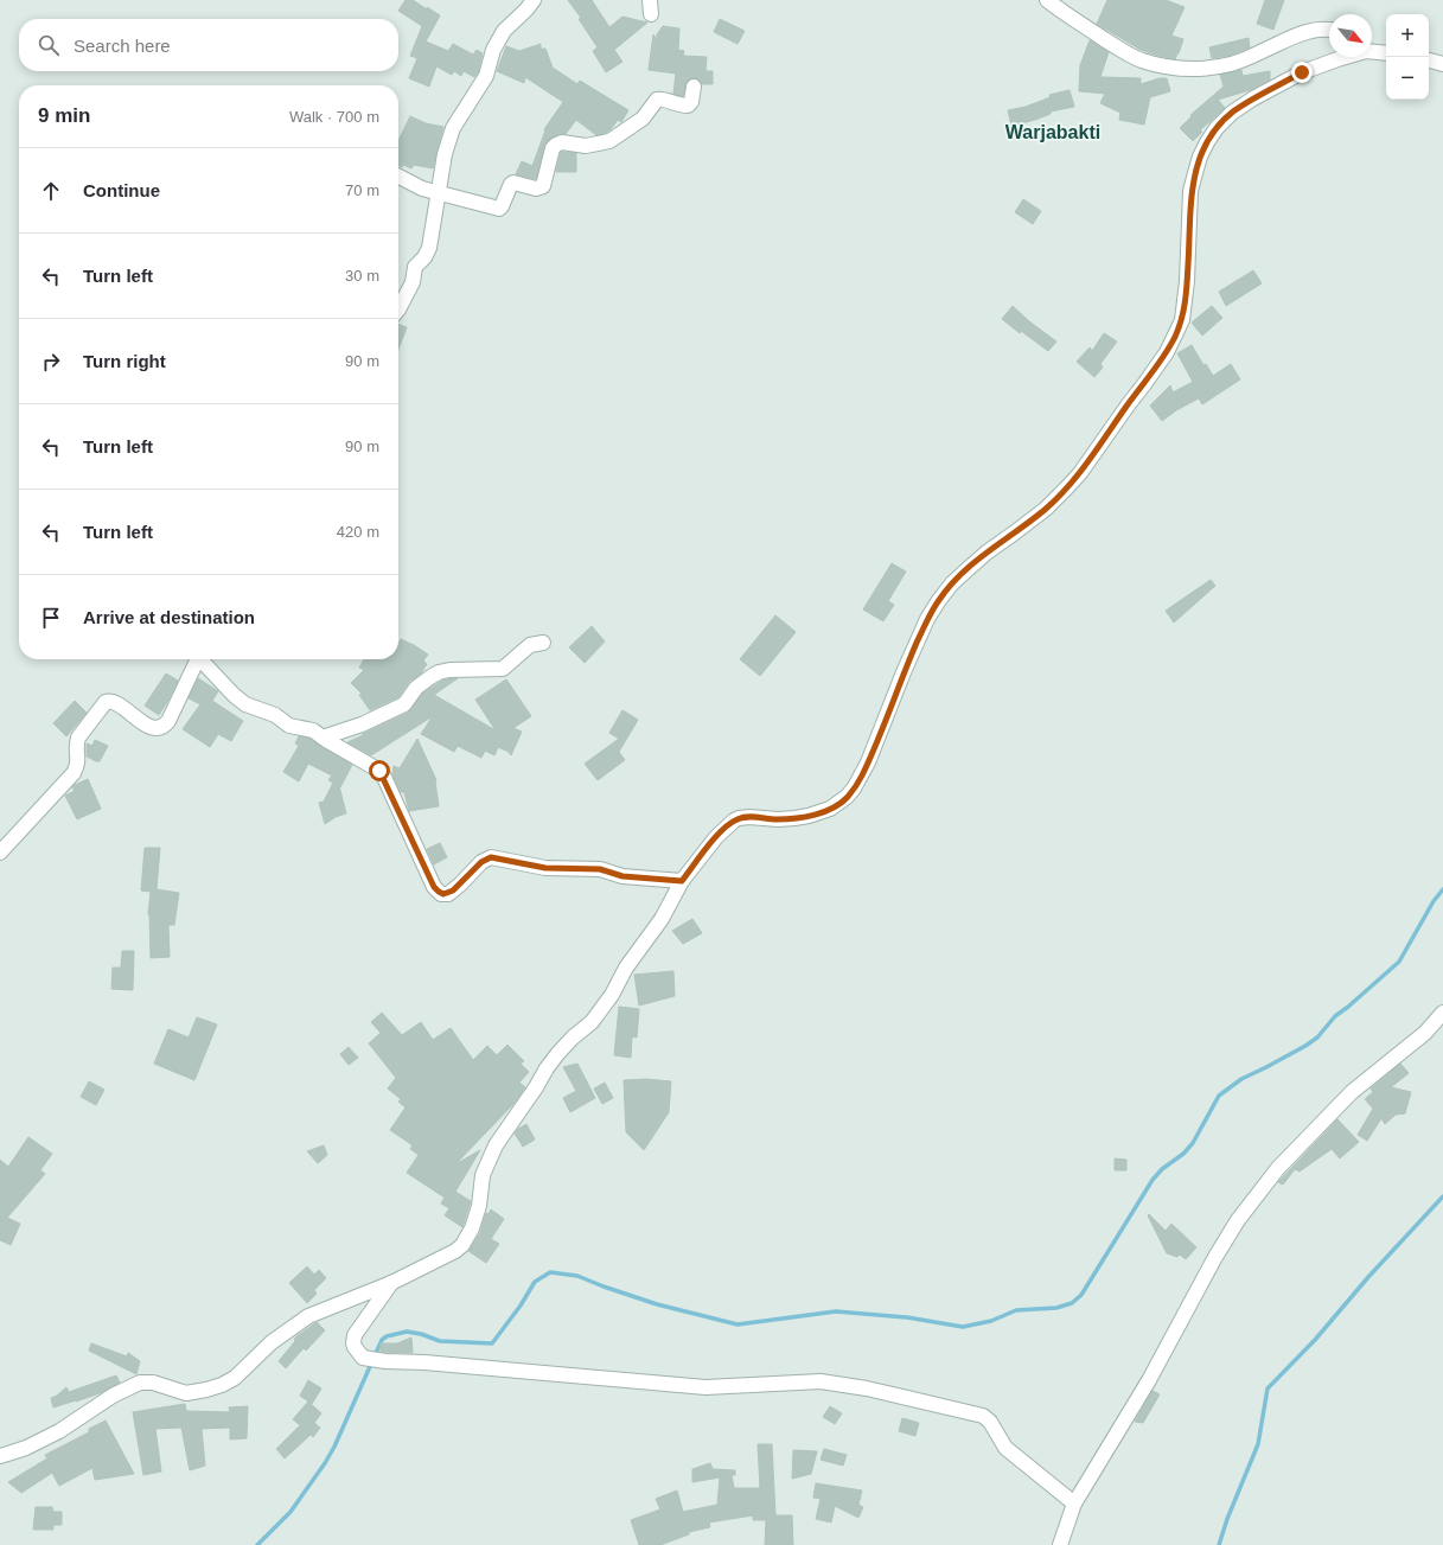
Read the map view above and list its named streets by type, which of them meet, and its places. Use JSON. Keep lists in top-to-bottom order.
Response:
{
  "districts": ["Warjabakti"],
  "north": "bottom right",
  "page": {
    "map_buttons": ["+", "−"],
    "search": "Search here",
    "heading": ["9 min", "Walk · 700 m"],
    "list": [
      ["Continue", "70 m"],
      ["Turn left", "30 m"],
      ["Turn right", "90 m"],
      ["Turn left", "90 m"],
      ["Turn left", "420 m"],
      "Arrive at destination"
    ]
  }
}
